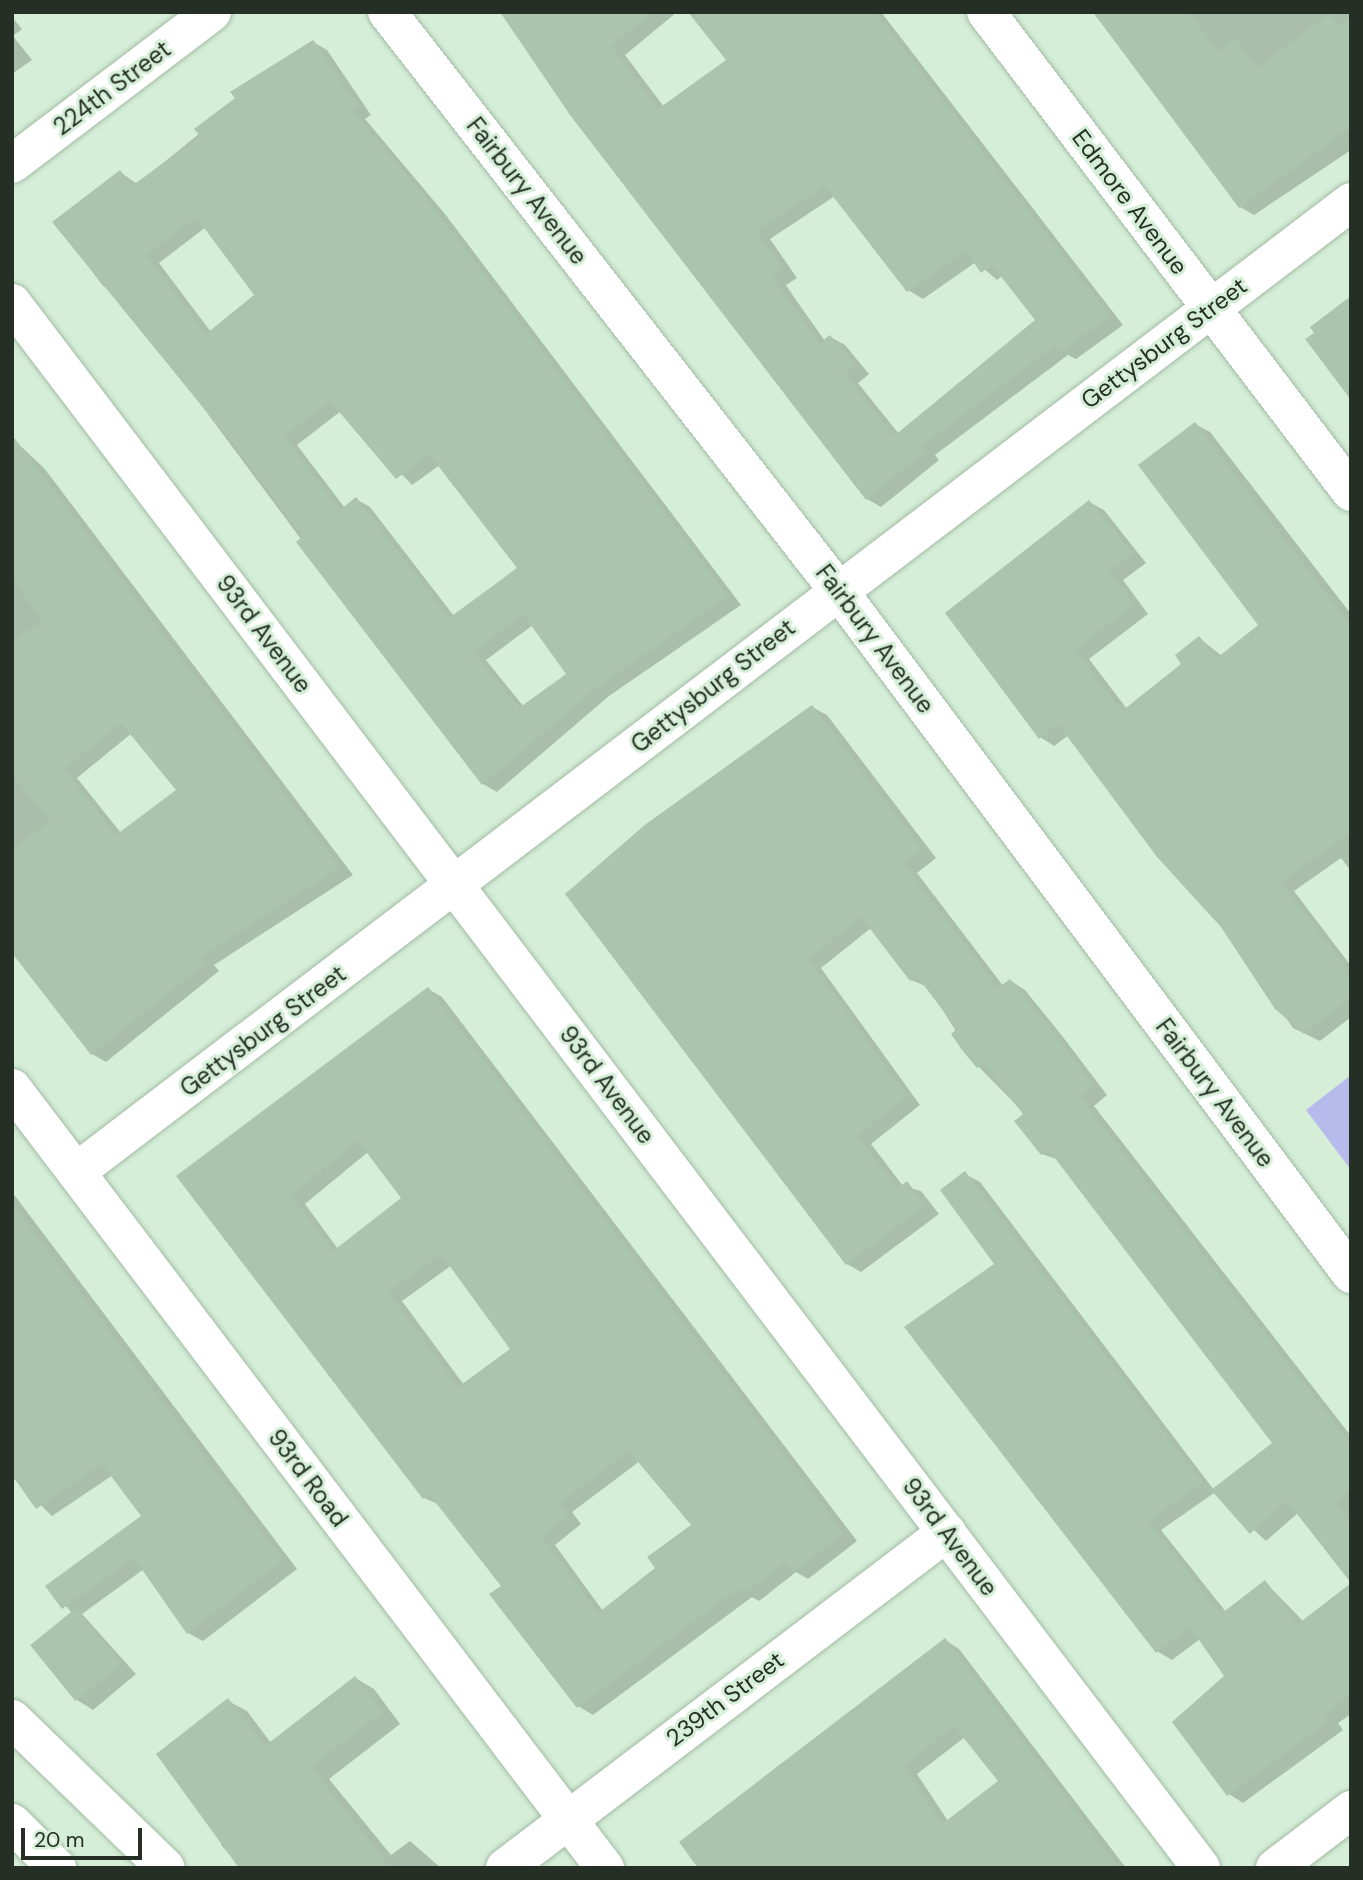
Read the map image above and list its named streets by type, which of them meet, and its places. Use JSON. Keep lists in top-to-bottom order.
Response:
{
  "streets": {
    "street": [
      "224th Street",
      "Fairbury Avenue",
      "Edmore Avenue",
      "Gettysburg Street",
      "93rd Avenue",
      "93rd Road",
      "239th Street"
    ]
  },
  "crossings": [
    ["Fairbury Avenue", "Gettysburg Street"],
    ["Edmore Avenue", "Gettysburg Street"],
    ["Gettysburg Street", "93rd Avenue"],
    ["Gettysburg Street", "93rd Road"],
    ["93rd Avenue", "239th Street"],
    ["93rd Road", "239th Street"]
  ],
  "scale_bar": "20 m"
}
